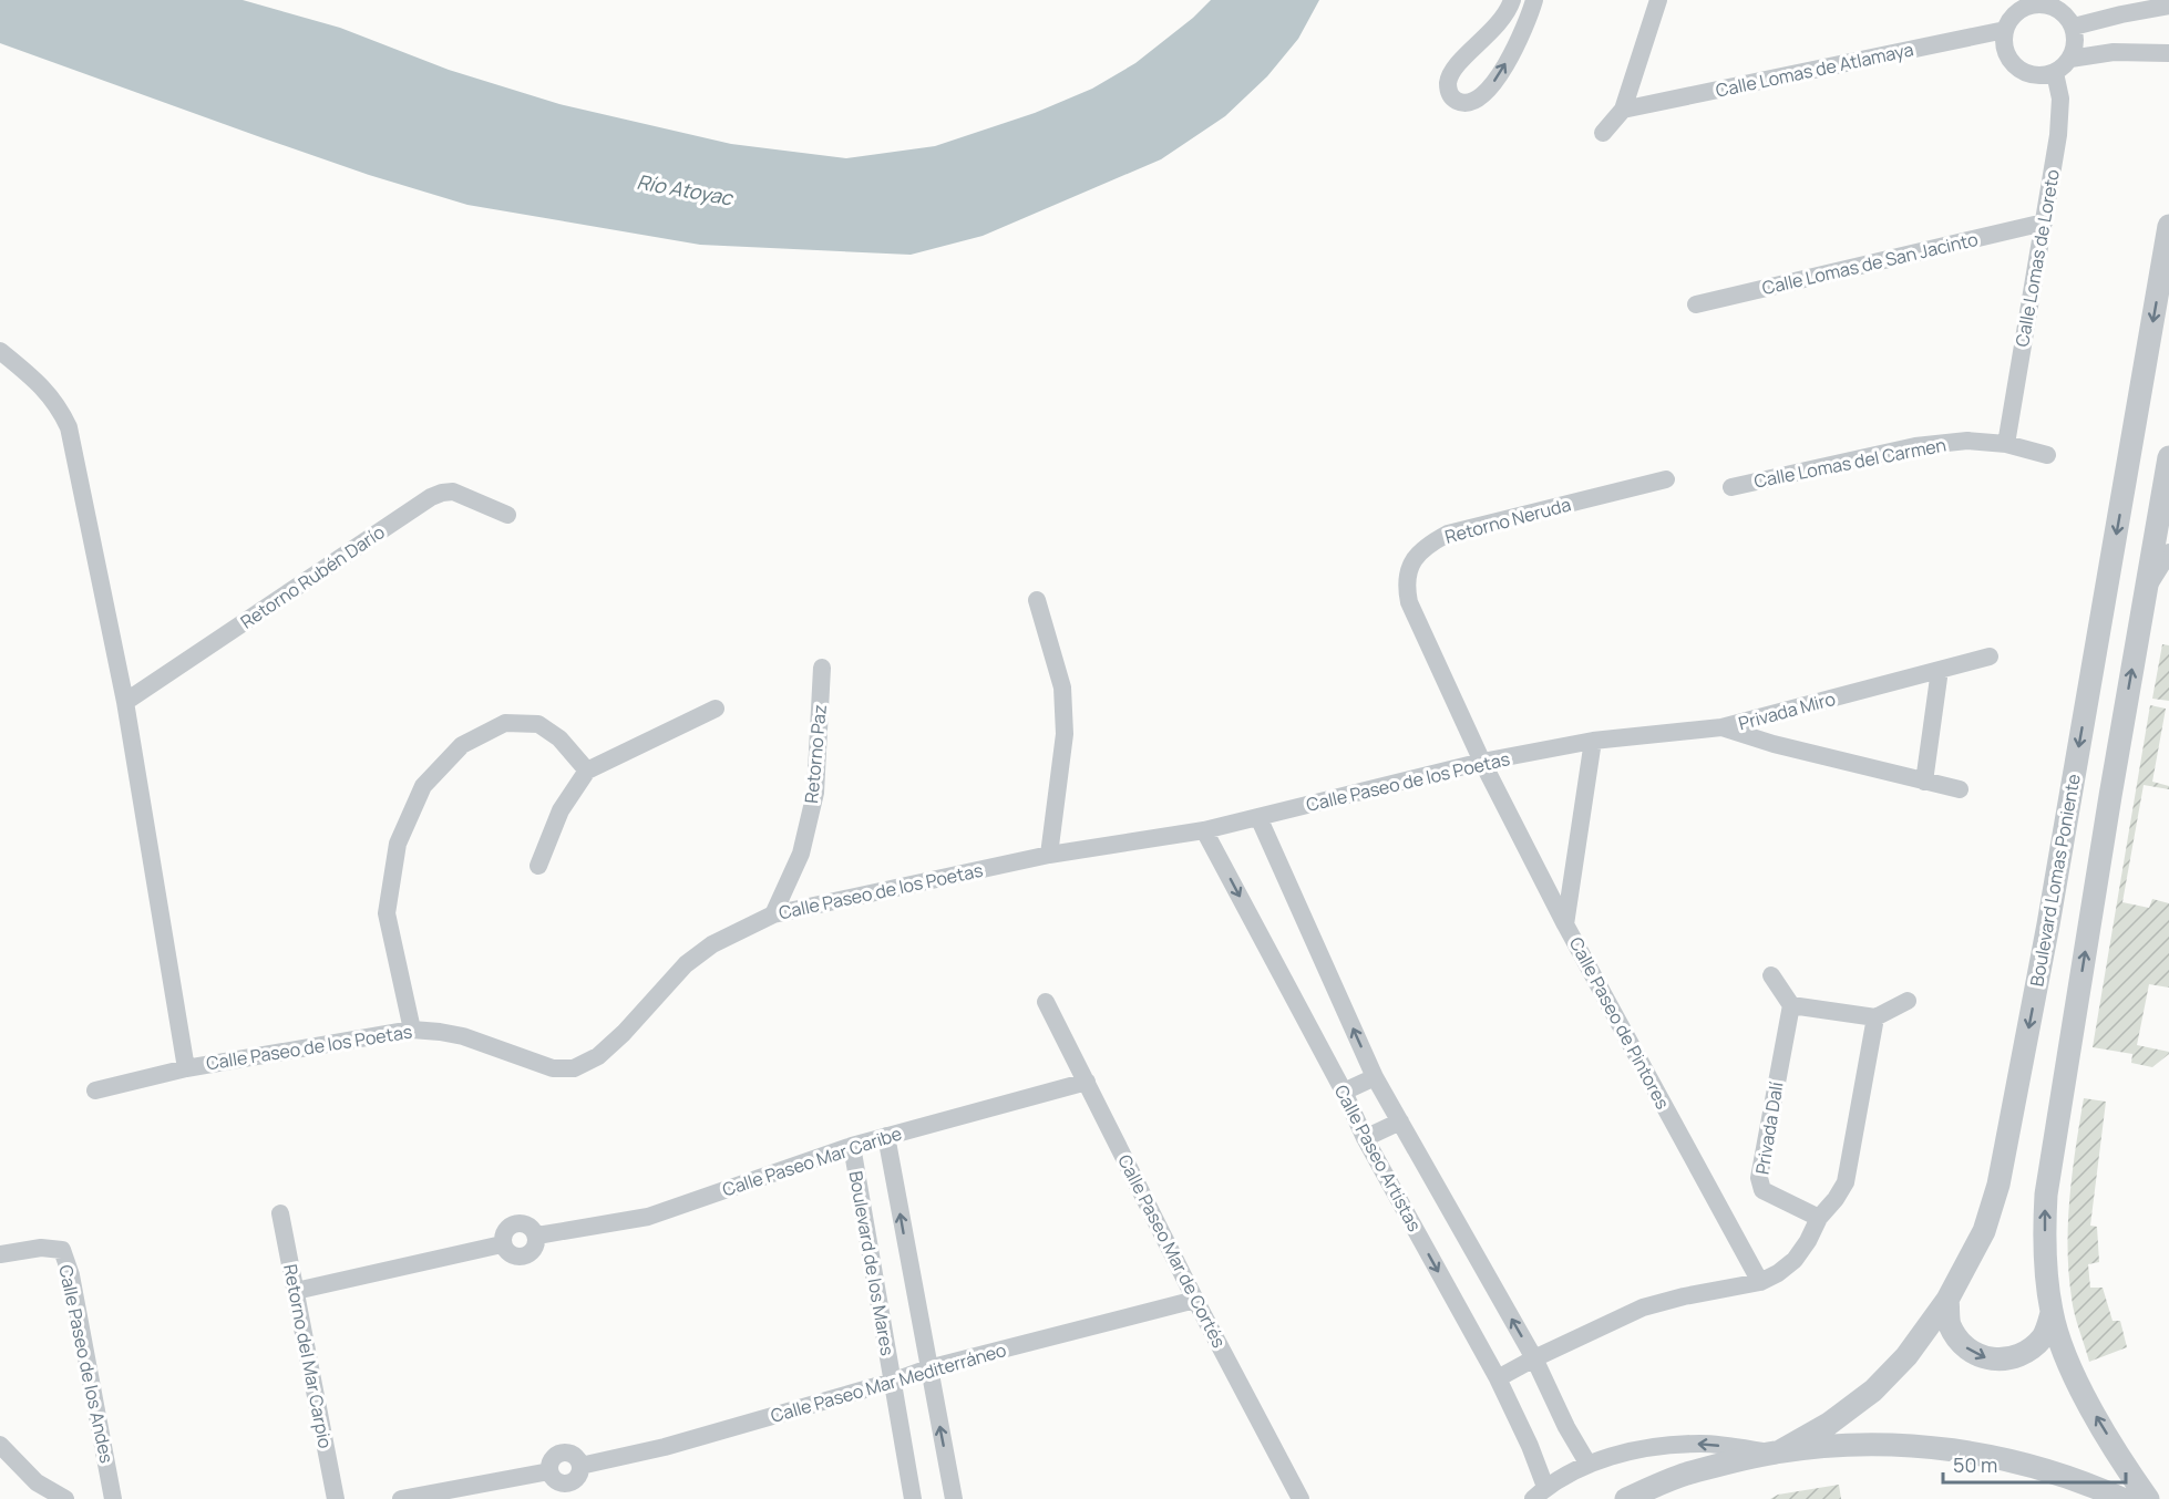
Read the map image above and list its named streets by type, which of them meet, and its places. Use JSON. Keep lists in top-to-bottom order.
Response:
{
  "streets": {
    "street": [
      "Calle Lomas de Atlamaya",
      "Calle Lomas de Loreto",
      "Calle Lomas de San Jacinto",
      "Calle Lomas del Carmen",
      "Retorno Neruda",
      "Retorno Rubén Darío",
      "Privada Miro",
      "Retorno Paz",
      "Calle Paseo de los Poetas",
      "Boulevard Lomas Poniente",
      "Calle Paseo de Pintores",
      "Privada Dalí",
      "Calle Paseo Artistas",
      "Calle Paseo Mar Caribe",
      "Calle Paseo Mar de Cortés",
      "Boulevard de los Mares",
      "Retorno del Mar Carpio",
      "Calle Paseo de los Andes",
      "Calle Paseo Mar Mediterráneo"
    ]
  },
  "crossings": [
    ["Calle Lomas de Atlamaya", "Calle Lomas de Loreto"],
    ["Calle Lomas de Loreto", "Calle Lomas de San Jacinto"],
    ["Calle Lomas de Loreto", "Calle Lomas del Carmen"],
    ["Retorno Neruda", "Calle Paseo de los Poetas"],
    ["Retorno Neruda", "Calle Paseo de Pintores"],
    ["Privada Miro", "Calle Paseo de los Poetas"],
    ["Retorno Paz", "Calle Paseo de los Poetas"],
    ["Calle Paseo de los Poetas", "Calle Paseo de Pintores"],
    ["Calle Paseo de los Poetas", "Calle Paseo Artistas"],
    ["Calle Paseo Mar Caribe", "Calle Paseo Mar de Cortés"],
    ["Calle Paseo Mar Caribe", "Boulevard de los Mares"],
    ["Calle Paseo Mar de Cortés", "Calle Paseo Mar Mediterráneo"],
    ["Boulevard de los Mares", "Calle Paseo Mar Mediterráneo"]
  ],
  "water": ["Río Atoyac"],
  "scale_bar": "50 m"
}
